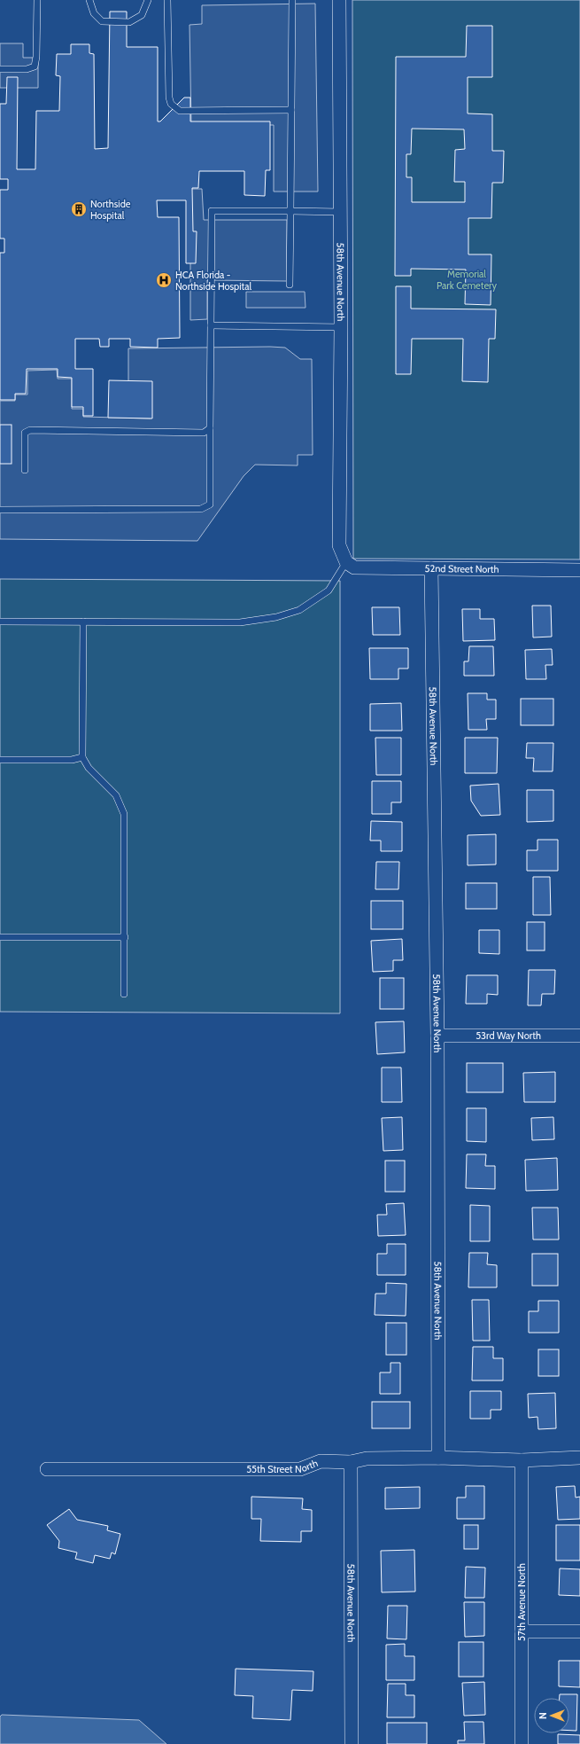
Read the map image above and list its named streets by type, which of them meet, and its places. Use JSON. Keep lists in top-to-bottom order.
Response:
{
  "streets": {
    "street": [
      "58th Avenue North",
      "52nd Street North",
      "53rd Way North",
      "55th Street North",
      "57th Avenue North"
    ]
  },
  "crossings": [
    ["58th Avenue North", "52nd Street North"],
    ["58th Avenue North", "53rd Way North"],
    ["58th Avenue North", "55th Street North"],
    ["55th Street North", "57th Avenue North"]
  ],
  "parks": ["Memorial Park Cemetery"],
  "places": {
    "building": ["Northside Hospital"],
    "hospital": ["HCA Florida - Northside Hospital"]
  },
  "north": "left"
}
